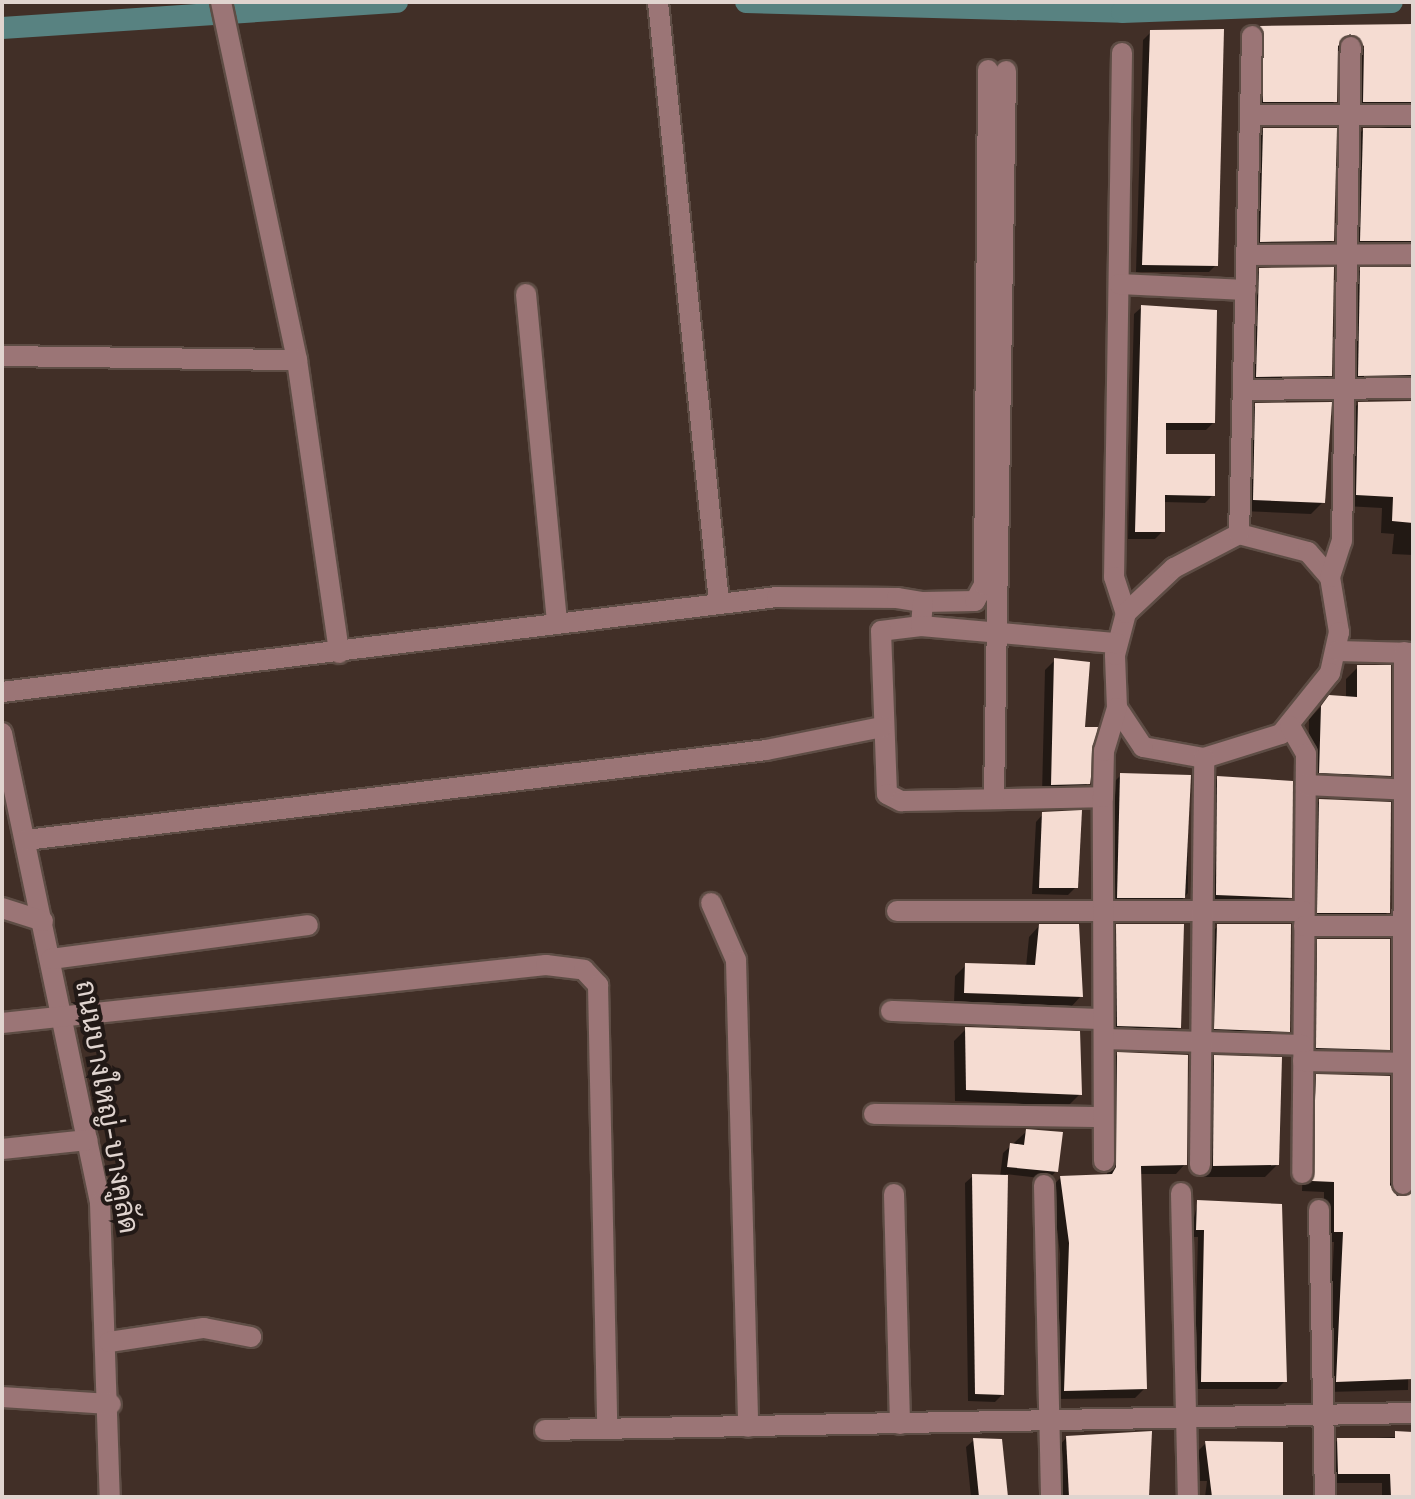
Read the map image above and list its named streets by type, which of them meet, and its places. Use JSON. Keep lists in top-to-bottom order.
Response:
{
  "streets": {
    "street": ["ถนนบางใหญ่-บางคูลัด"]
  }
}
